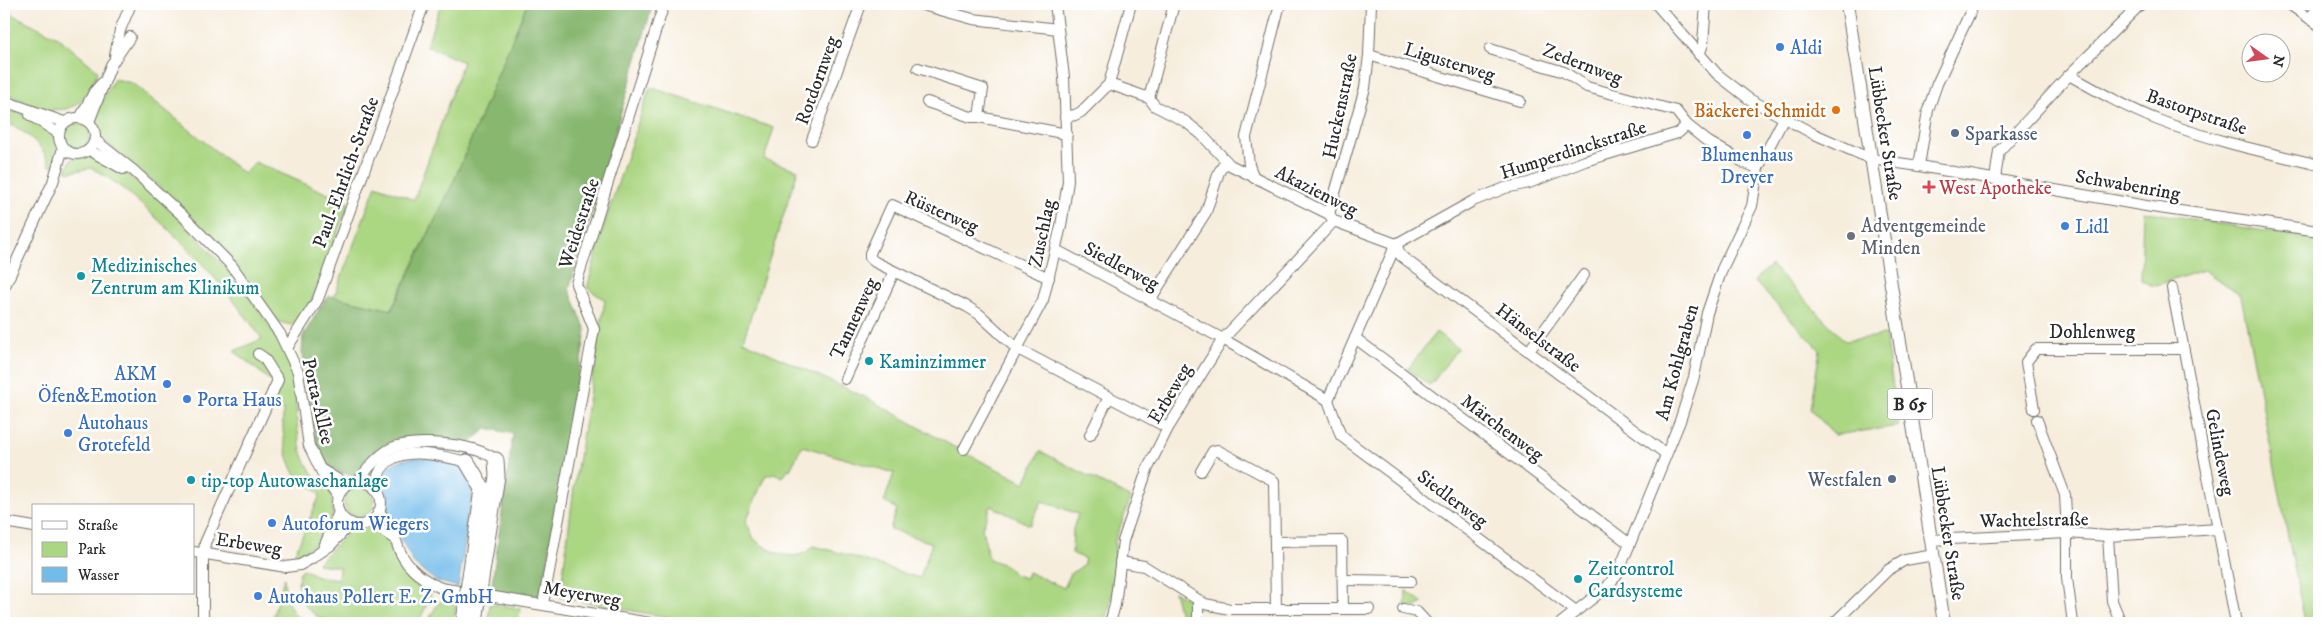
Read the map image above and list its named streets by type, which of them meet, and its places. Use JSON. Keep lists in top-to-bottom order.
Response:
{
  "streets": {
    "main road": ["Lübbecker Straße", "B 65"],
    "street": [
      "Ligusterweg",
      "Zedernweg",
      "Rotdornweg",
      "Huckenstraße",
      "Bastorpstraße",
      "Humperdinckstraße",
      "Paul-Ehrlich-Straße",
      "Schwabenring",
      "Akazienweg",
      "Rüsterweg",
      "Weidestraße",
      "Zuschlag",
      "Siedlerweg",
      "Tannenweg",
      "Dohlenweg",
      "Hänselstraße",
      "Am Kohlgraben",
      "Erbeweg",
      "Porta-Allee",
      "Märchenweg",
      "Gelindeweg",
      "Wachtelstraße",
      "Meyerweg"
    ]
  },
  "crossings": [
    ["Ligusterweg", "Huckenstraße"],
    ["Zedernweg", "Humperdinckstraße"],
    ["Huckenstraße", "Akazienweg"],
    ["Huckenstraße", "Erbeweg"],
    ["Lübbecker Straße", "Schwabenring"],
    ["Lübbecker Straße", "Wachtelstraße"],
    ["Humperdinckstraße", "Akazienweg"],
    ["Humperdinckstraße", "Hänselstraße"],
    ["Paul-Ehrlich-Straße", "Porta-Allee"],
    ["Schwabenring", "Am Kohlgraben"],
    ["Akazienweg", "Hänselstraße"],
    ["Akazienweg", "Erbeweg"],
    ["Rüsterweg", "Zuschlag"],
    ["Rüsterweg", "Tannenweg"],
    ["Rüsterweg", "Erbeweg"],
    ["Weidestraße", "Meyerweg"],
    ["Zuschlag", "Siedlerweg"],
    ["Siedlerweg", "Am Kohlgraben"],
    ["Siedlerweg", "Erbeweg"],
    ["Dohlenweg", "Gelindeweg"],
    ["Hänselstraße", "Am Kohlgraben"],
    ["Am Kohlgraben", "Märchenweg"],
    ["Erbeweg", "Porta-Allee"],
    ["Gelindeweg", "Wachtelstraße"]
  ],
  "places": {
    "other": [
      "Aldi",
      "Bäckerei Schmidt",
      "Sparkasse",
      "Blumenhaus Dreyer",
      "Lidl",
      "Adventgemeinde Minden",
      "Medizinisches Zentrum am Klinikum",
      "Kaminzimmer",
      "AKM Öfen&Emotion",
      "Porta Haus",
      "Autohaus Grotefeld",
      "Westfalen",
      "tip-top Autowaschanlage",
      "Autoforum Wiegers",
      "Zeitcontrol Cardsysteme",
      "Autohaus Pollert E. Z. GmbH"
    ],
    "health": ["West Apotheke"]
  },
  "legend": ["Straße", "Park", "Wasser"],
  "north": "right"
}
